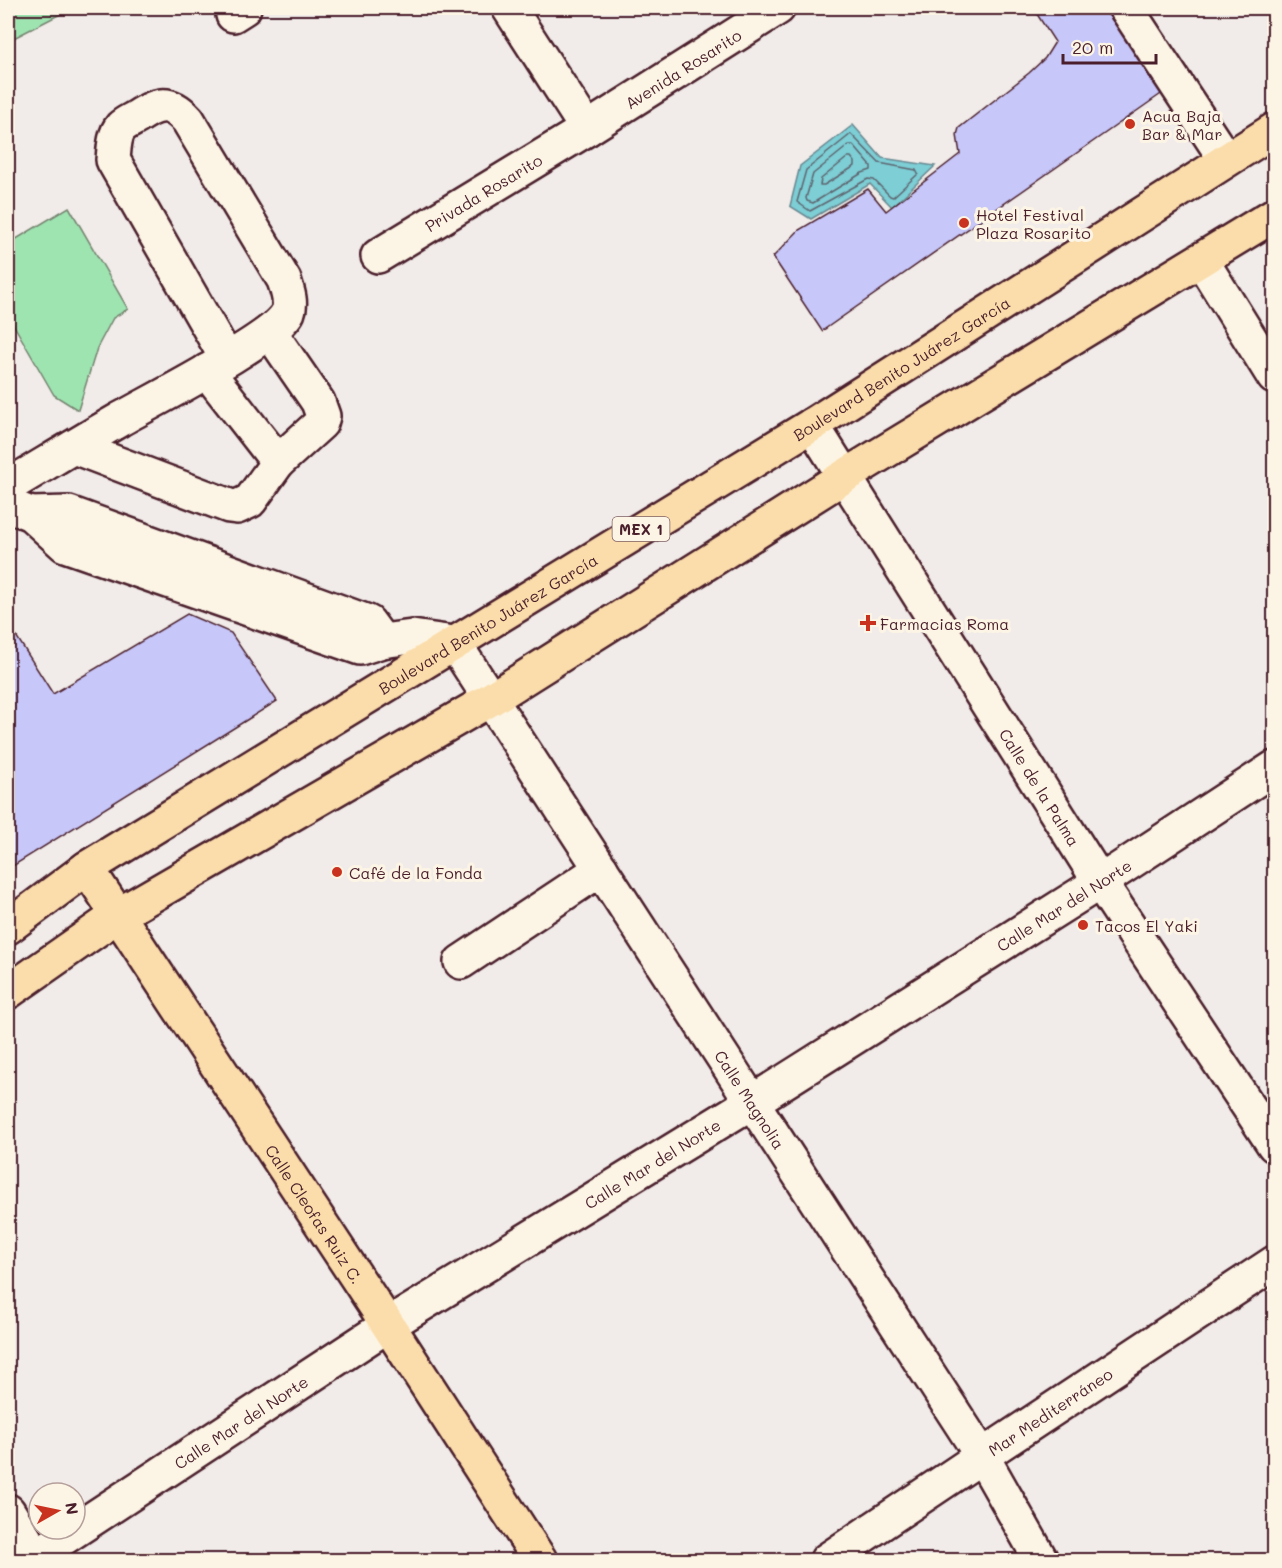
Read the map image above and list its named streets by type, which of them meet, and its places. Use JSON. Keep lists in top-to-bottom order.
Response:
{
  "streets": {
    "main road": ["Boulevard Benito Juárez García", "MEX 1", "Calle Cleofas Ruiz C."],
    "street": [
      "Avenida Rosarito",
      "Privada Rosarito",
      "Calle de la Palma",
      "Calle Mar del Norte",
      "Calle Magnolia",
      "Mar Mediterráneo"
    ]
  },
  "crossings": [
    ["Avenida Rosarito", "Privada Rosarito"],
    ["Boulevard Benito Juárez García", "Calle de la Palma"],
    ["Boulevard Benito Juárez García", "Calle Magnolia"],
    ["Boulevard Benito Juárez García", "Calle Cleofas Ruiz C."],
    ["Calle de la Palma", "Calle Mar del Norte"],
    ["Calle Mar del Norte", "Calle Magnolia"],
    ["Calle Mar del Norte", "Calle Cleofas Ruiz C."],
    ["Calle Magnolia", "Mar Mediterráneo"]
  ],
  "places": {
    "other": [
      "Acua Baja Bar & Mar",
      "Hotel Festival Plaza Rosarito",
      "Café de la Fonda",
      "Tacos El Yaki"
    ],
    "health": ["Farmacias Roma"]
  },
  "scale_bar": "20 m",
  "north": "right"
}
